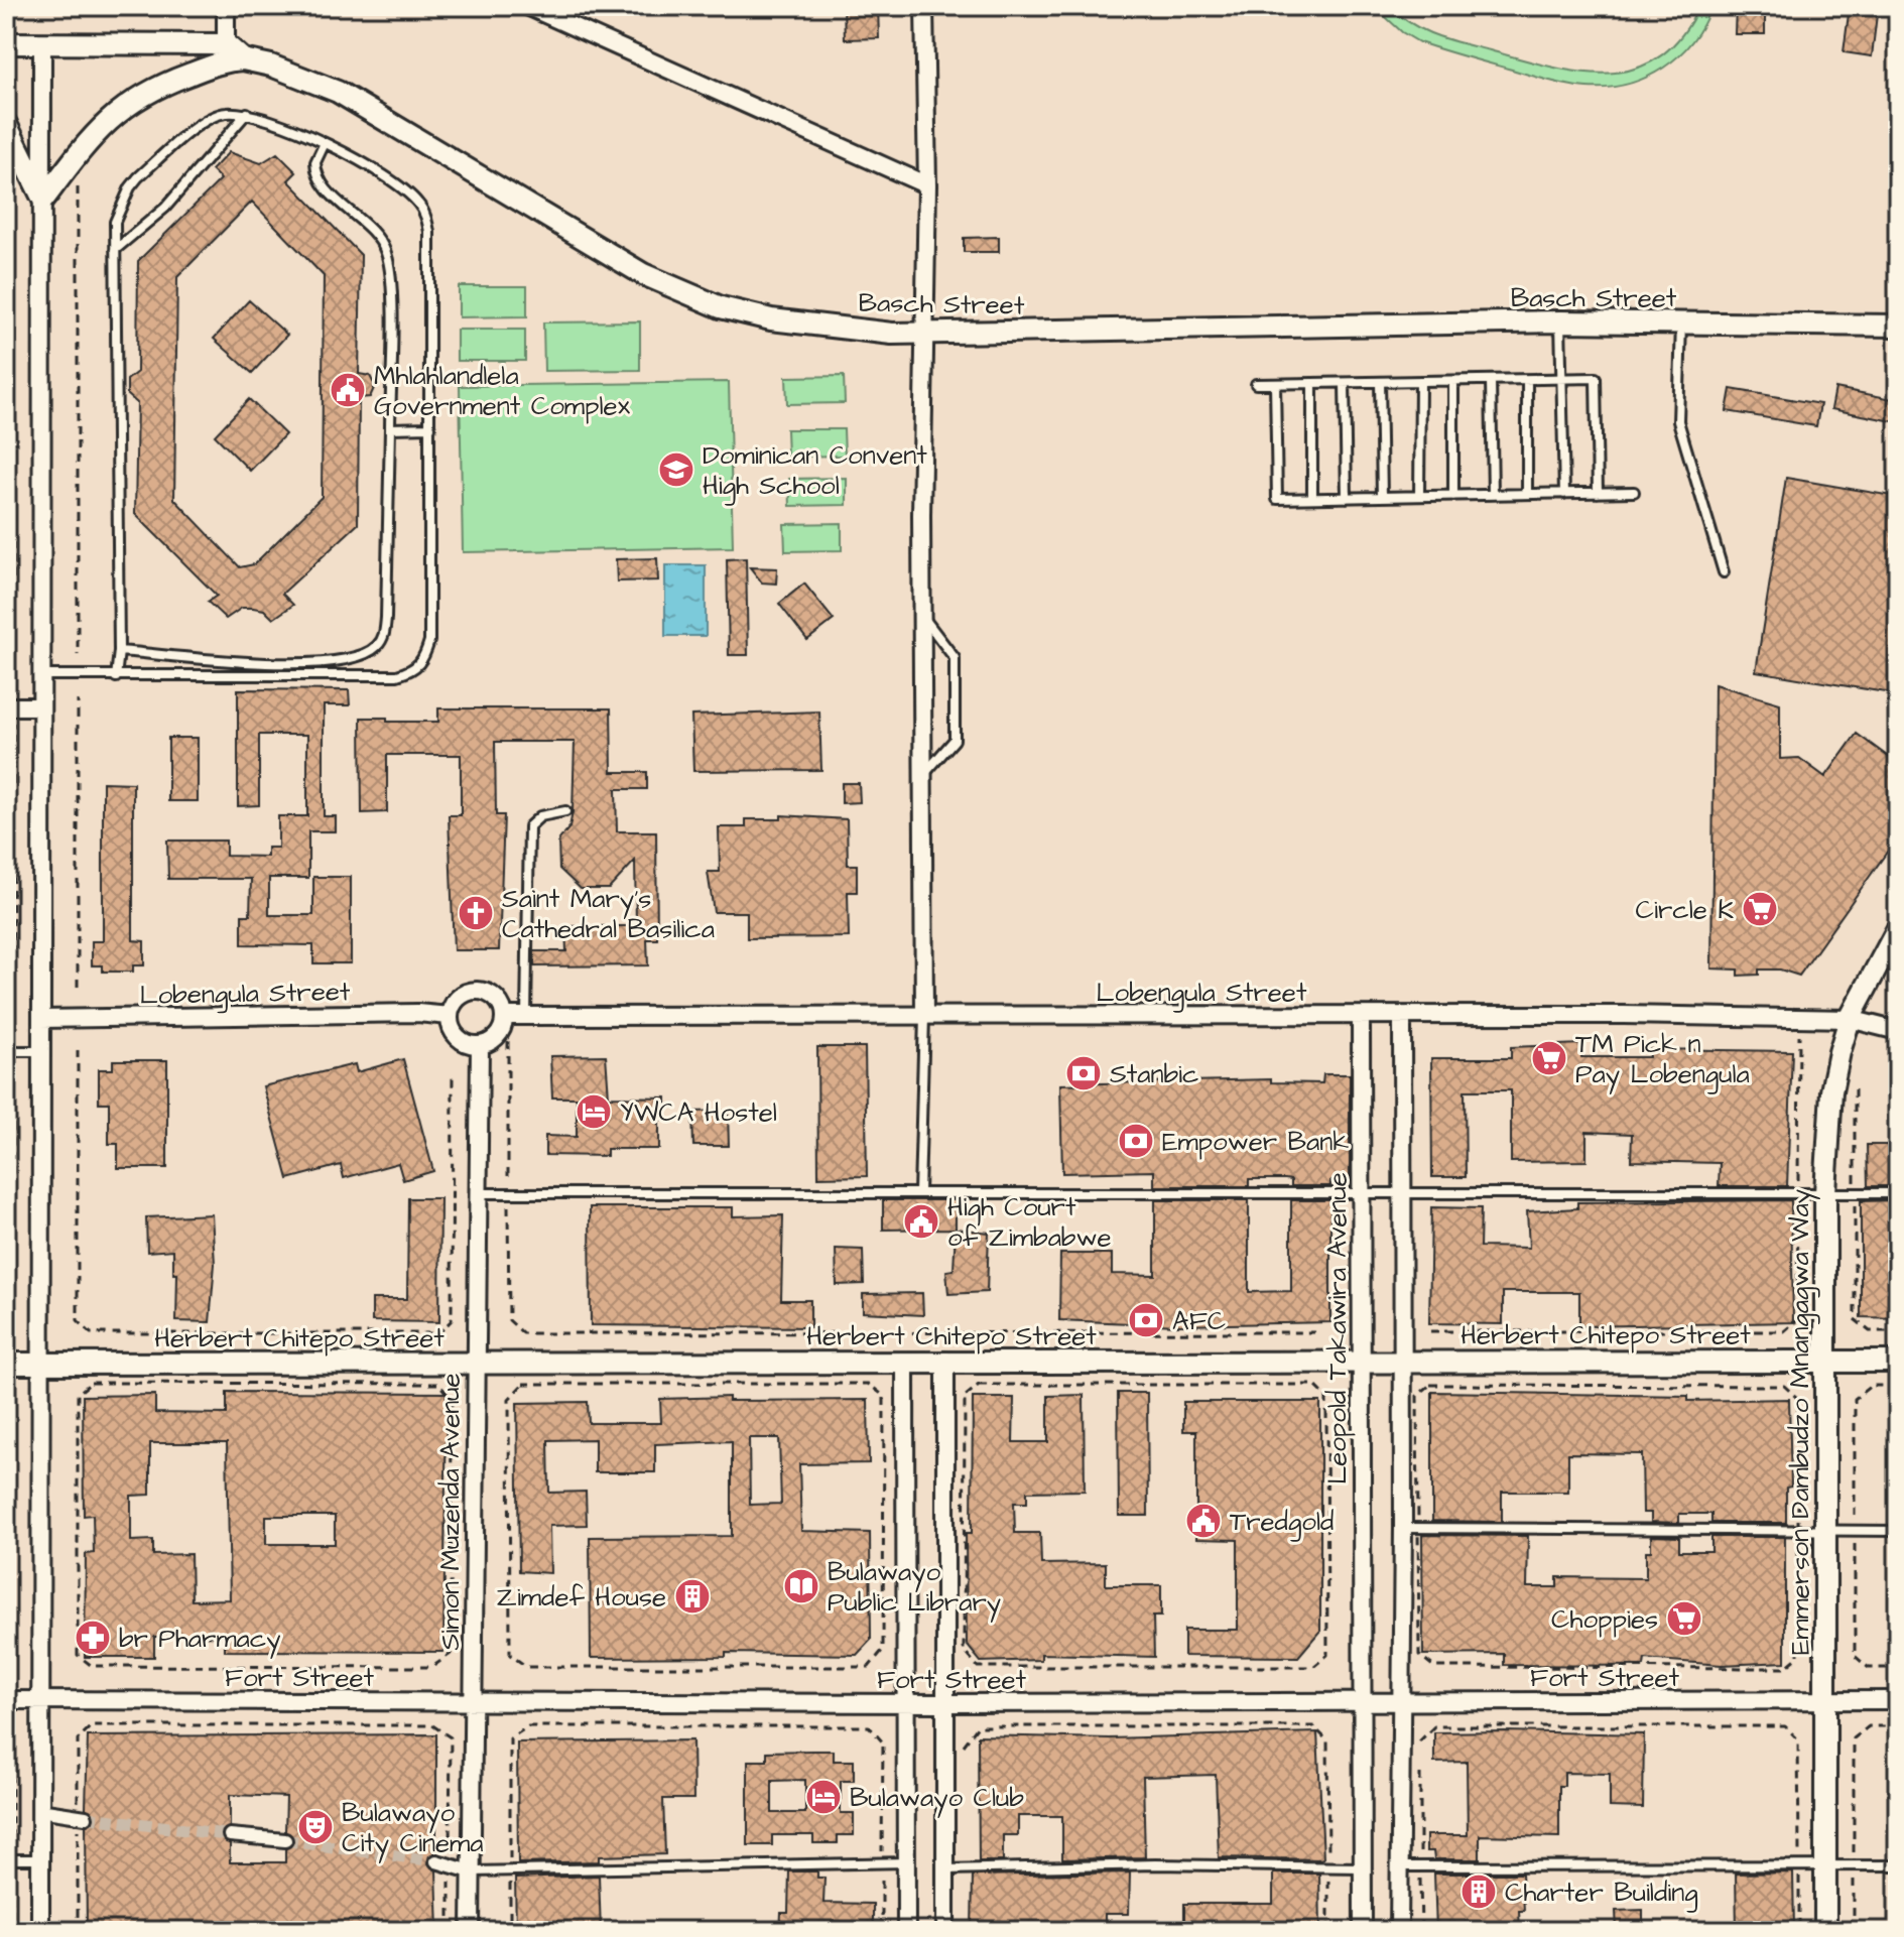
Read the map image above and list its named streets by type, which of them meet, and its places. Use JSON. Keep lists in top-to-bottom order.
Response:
{
  "streets": {
    "street": [
      "Basch Street",
      "Lobengula Street",
      "Leopold Takawira Avenue",
      "Herbert Chitepo Street",
      "Emmerson Dambudzo Mnangagwa Way",
      "Simon Muzenda Avenue",
      "Fort Street"
    ]
  },
  "crossings": [
    ["Lobengula Street", "Leopold Takawira Avenue"],
    ["Lobengula Street", "Emmerson Dambudzo Mnangagwa Way"],
    ["Lobengula Street", "Simon Muzenda Avenue"],
    ["Leopold Takawira Avenue", "Herbert Chitepo Street"],
    ["Leopold Takawira Avenue", "Fort Street"],
    ["Herbert Chitepo Street", "Emmerson Dambudzo Mnangagwa Way"],
    ["Herbert Chitepo Street", "Simon Muzenda Avenue"],
    ["Emmerson Dambudzo Mnangagwa Way", "Fort Street"],
    ["Simon Muzenda Avenue", "Fort Street"]
  ],
  "places": {
    "public building": ["Mhlahlandlela Government Complex", "High Court of Zimbabwe", "Tredgold"],
    "school or university": ["Dominican Convent High School"],
    "supermarket": ["Circle K", "TM Pick n Pay Lobengula", "Choppies"],
    "church": ["Saint Mary's Cathedral Basilica"],
    "bank": ["Stanbic", "Empower Bank", "AFC"],
    "hotel": ["YWCA Hostel", "Bulawayo Club"],
    "library": ["Bulawayo Public Library"],
    "building": ["Zimdef House", "Charter Building"],
    "pharmacy": ["br Pharmacy"],
    "theatre": ["Bulawayo City Cinema"]
  }
}
